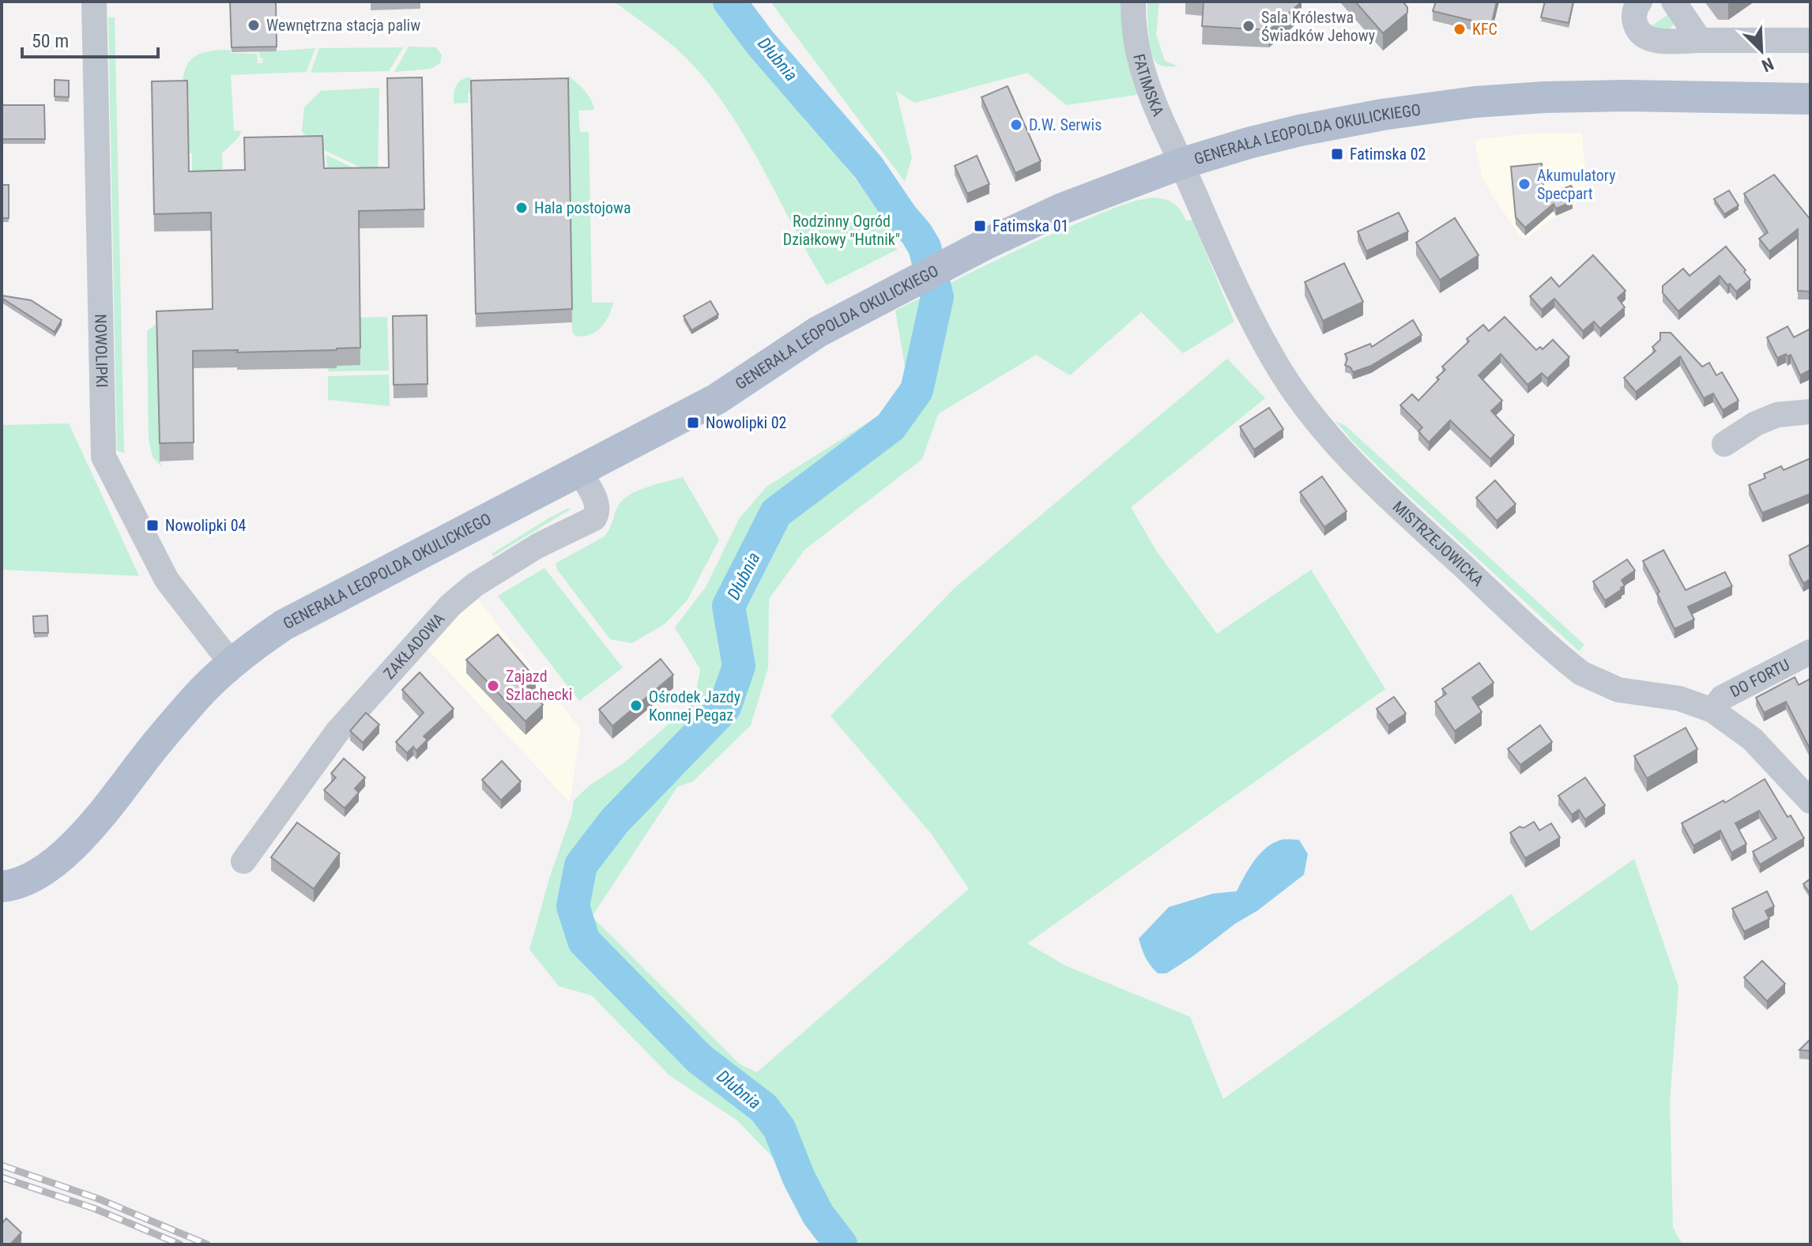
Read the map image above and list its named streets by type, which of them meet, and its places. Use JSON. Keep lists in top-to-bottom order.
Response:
{
  "streets": {
    "main road": ["GENERAŁA LEOPOLDA OKULICKIEGO"],
    "street": [
      "FATIMSKA",
      "NOWOLIPKI",
      "MISTRZEJOWICKA",
      "ZAKŁADOWA",
      "DO FORTU"
    ]
  },
  "crossings": [
    ["FATIMSKA", "GENERAŁA LEOPOLDA OKULICKIEGO"],
    ["FATIMSKA", "MISTRZEJOWICKA"],
    ["GENERAŁA LEOPOLDA OKULICKIEGO", "NOWOLIPKI"],
    ["GENERAŁA LEOPOLDA OKULICKIEGO", "MISTRZEJOWICKA"],
    ["GENERAŁA LEOPOLDA OKULICKIEGO", "ZAKŁADOWA"],
    ["MISTRZEJOWICKA", "DO FORTU"]
  ],
  "water": ["Dłubnia"],
  "parks": ["Rodzinny Ogród Działkowy \"Hutnik\""],
  "places": {
    "other": [
      "Wewnętrzna stacja paliw",
      "Sala Królestwa Świadków Jehowy",
      "KFC",
      "D.W. Serwis",
      "Akumulatory Specpart",
      "Hala postojowa",
      "Zajazd Szlachecki",
      "Ośrodek Jazdy Konnej Pegaz"
    ],
    "transit": [
      "Fatimska 02",
      "Fatimska 01",
      "Nowolipki 02",
      "Nowolipki 04"
    ]
  },
  "scale_bar": "50 m",
  "north": "bottom right"
}
